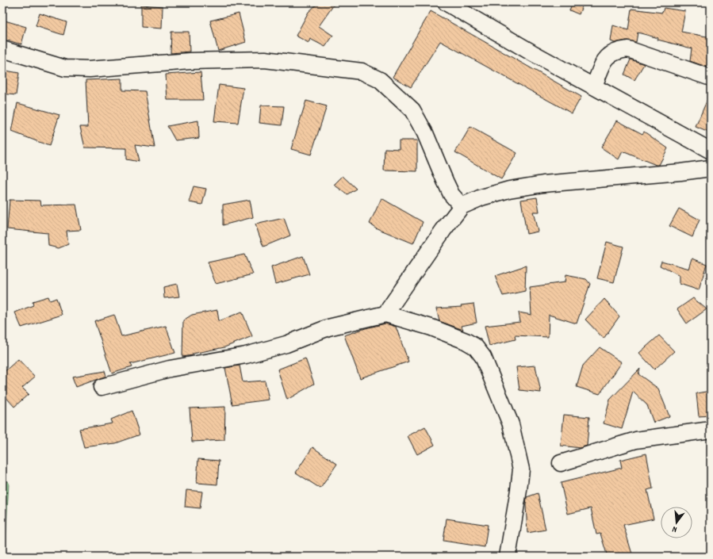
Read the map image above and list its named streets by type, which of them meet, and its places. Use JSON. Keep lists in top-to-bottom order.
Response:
{
  "north": "bottom"
}
